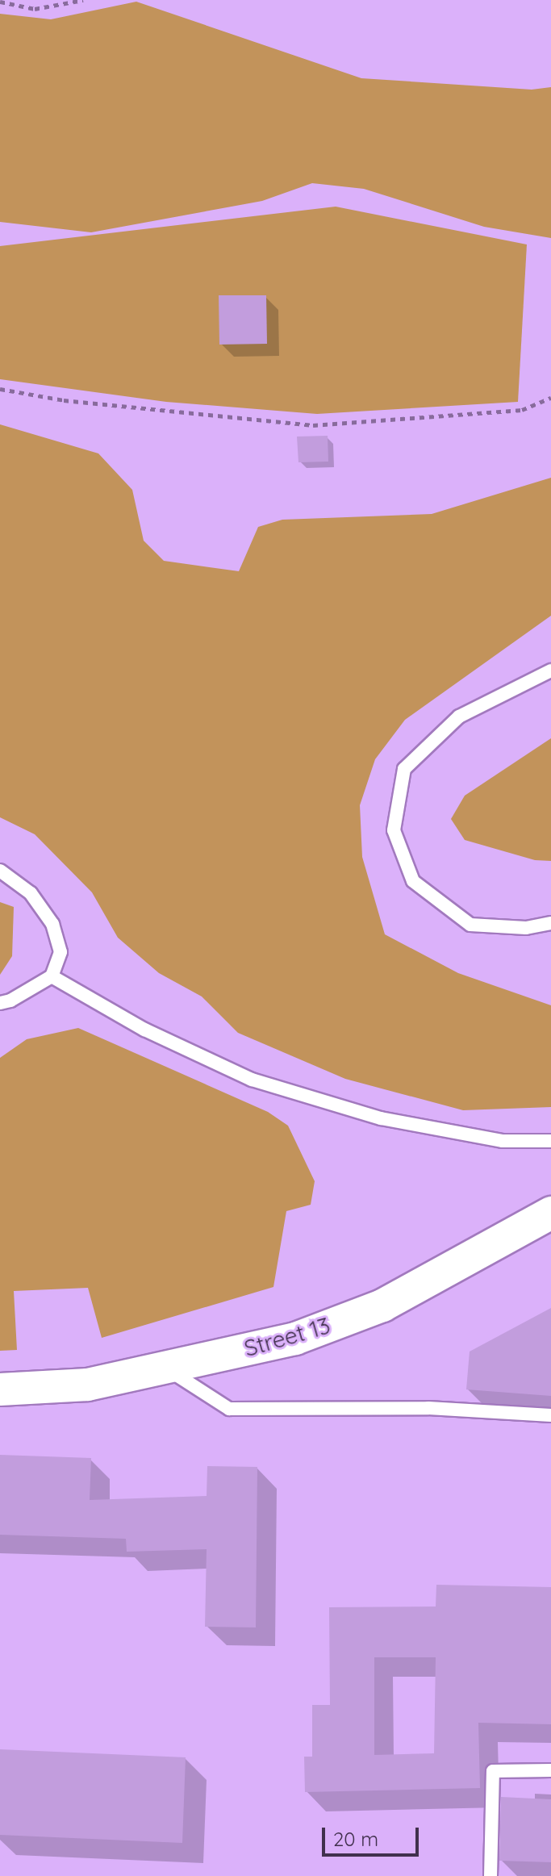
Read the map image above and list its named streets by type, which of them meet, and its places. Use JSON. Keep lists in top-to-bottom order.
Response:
{
  "streets": {
    "street": ["Street 13"]
  },
  "scale_bar": "20 m"
}
